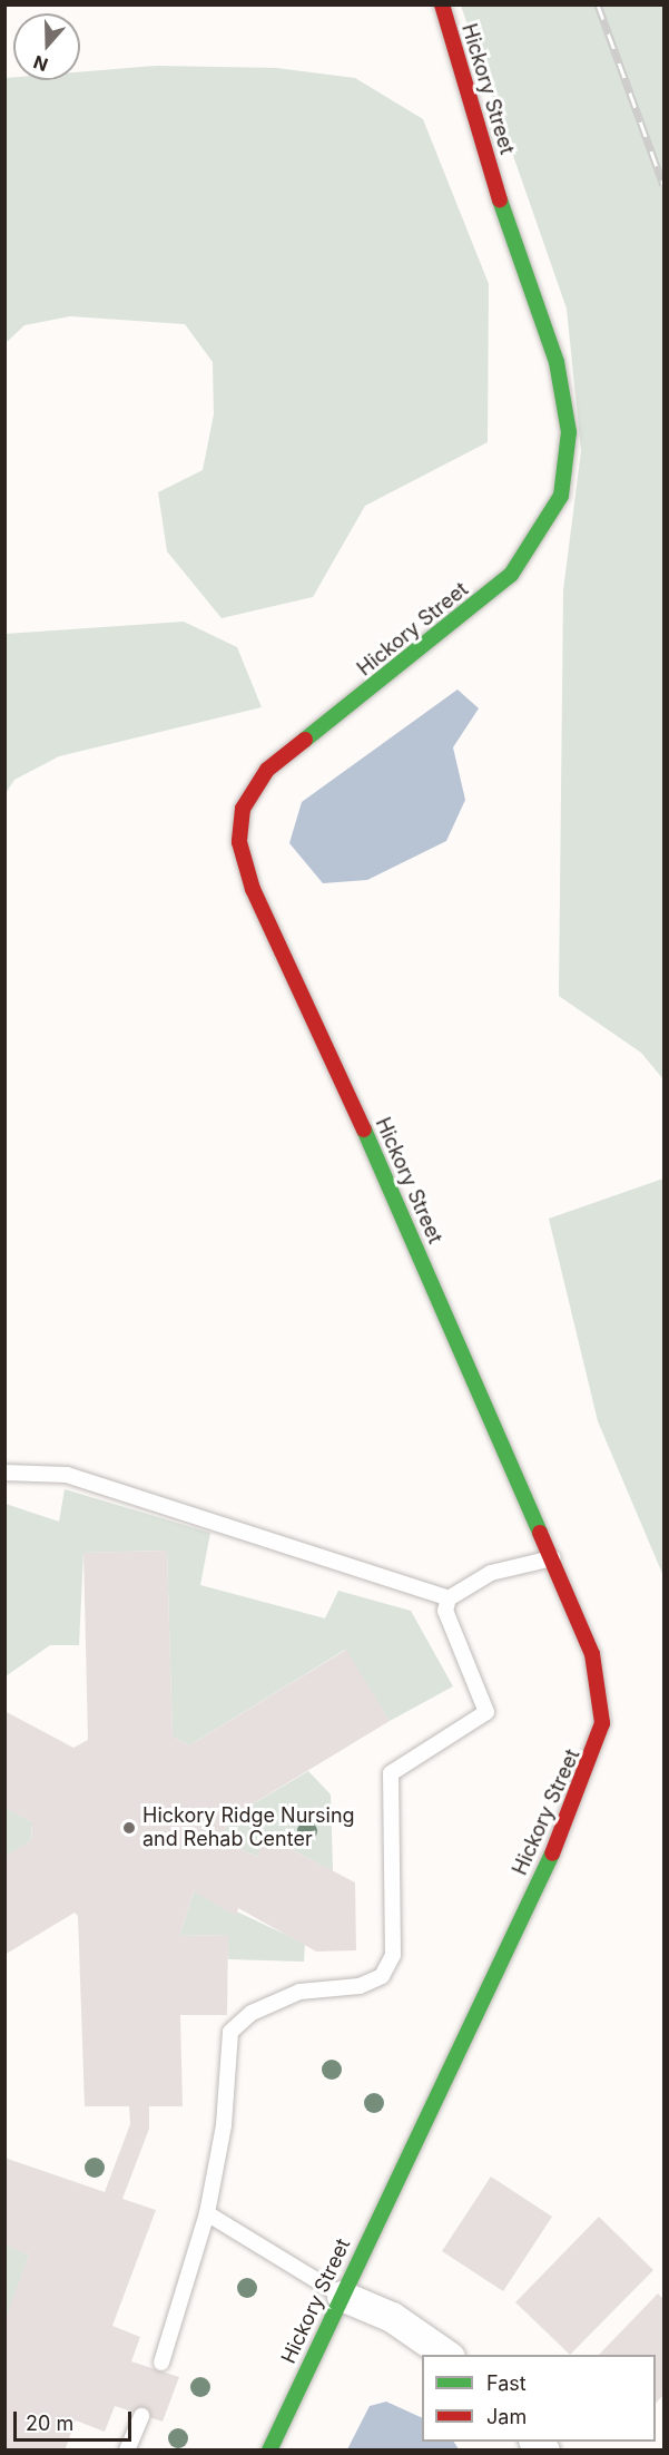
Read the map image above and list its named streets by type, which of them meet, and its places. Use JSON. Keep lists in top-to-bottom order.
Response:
{
  "streets": {
    "street": ["Hickory Street"]
  },
  "places": ["Hickory Ridge Nursing and Rehab Center"],
  "legend": ["Fast", "Jam"],
  "scale_bar": "20 m",
  "north": "bottom"
}
